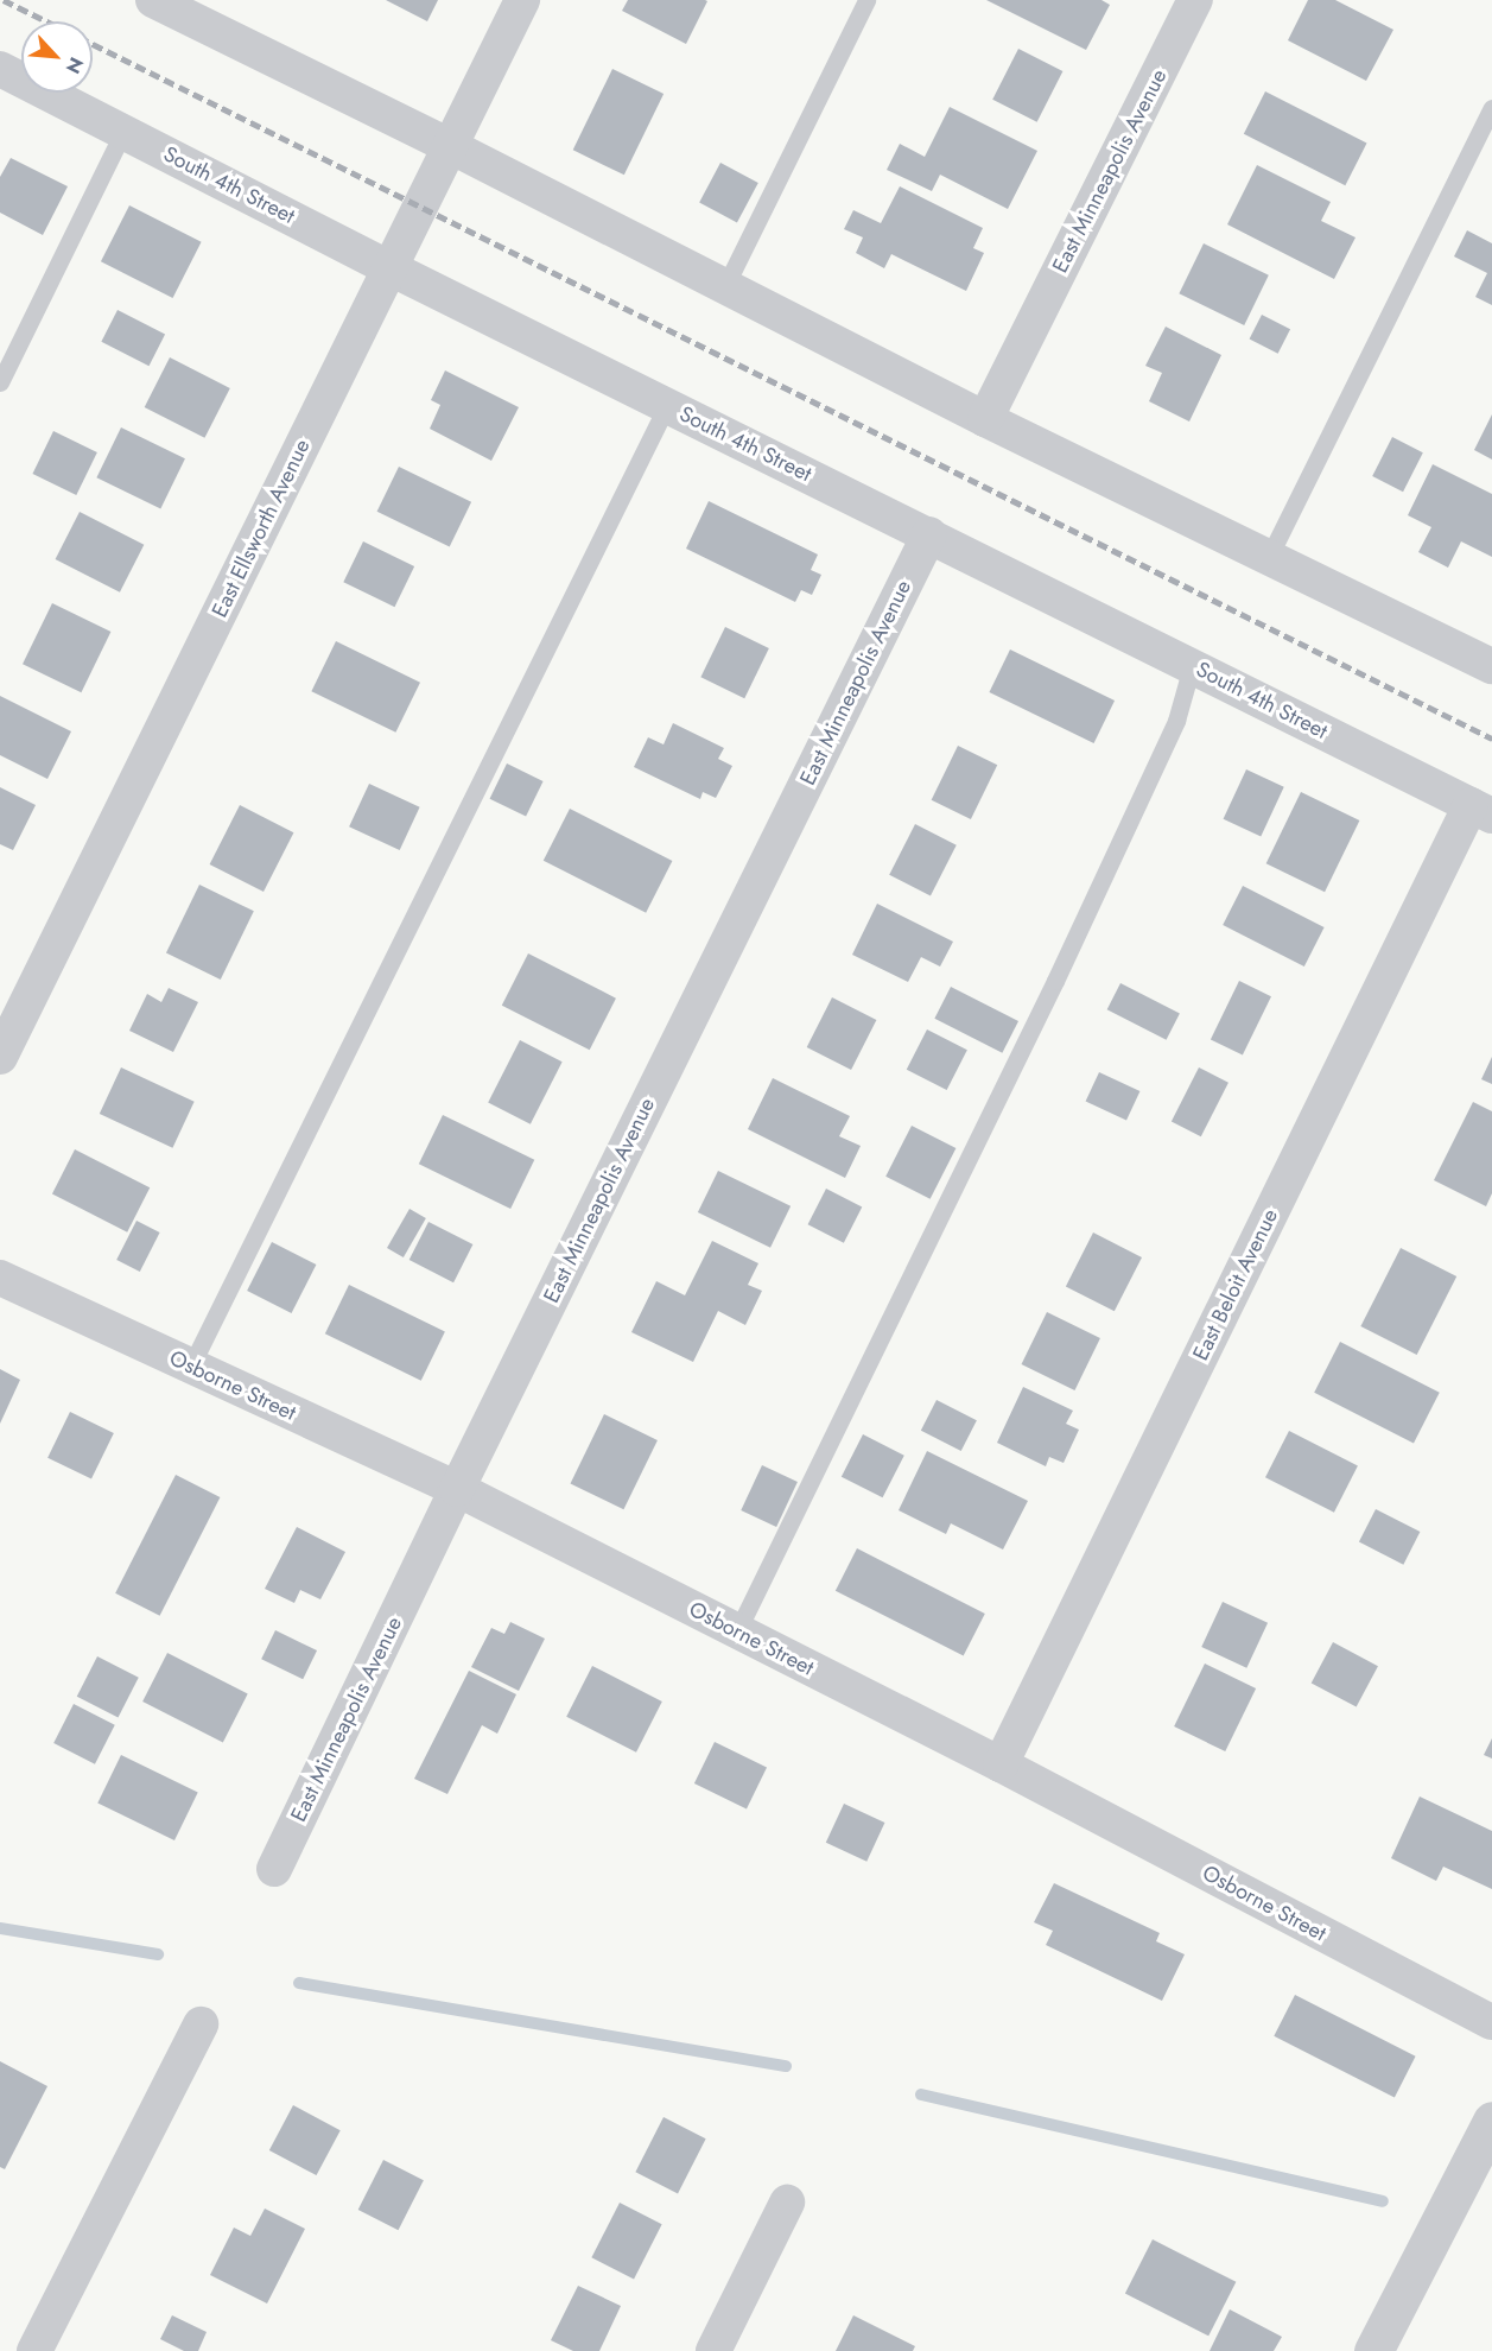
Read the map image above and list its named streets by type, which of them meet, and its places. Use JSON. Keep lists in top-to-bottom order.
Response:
{
  "streets": {
    "street": [
      "East Minneapolis Avenue",
      "South 4th Street",
      "East Ellsworth Avenue",
      "East Beloit Avenue",
      "Osborne Street"
    ]
  },
  "crossings": [
    ["East Minneapolis Avenue", "South 4th Street"],
    ["East Minneapolis Avenue", "Osborne Street"],
    ["South 4th Street", "East Ellsworth Avenue"],
    ["South 4th Street", "East Beloit Avenue"],
    ["East Beloit Avenue", "Osborne Street"]
  ],
  "north": "bottom right"
}
